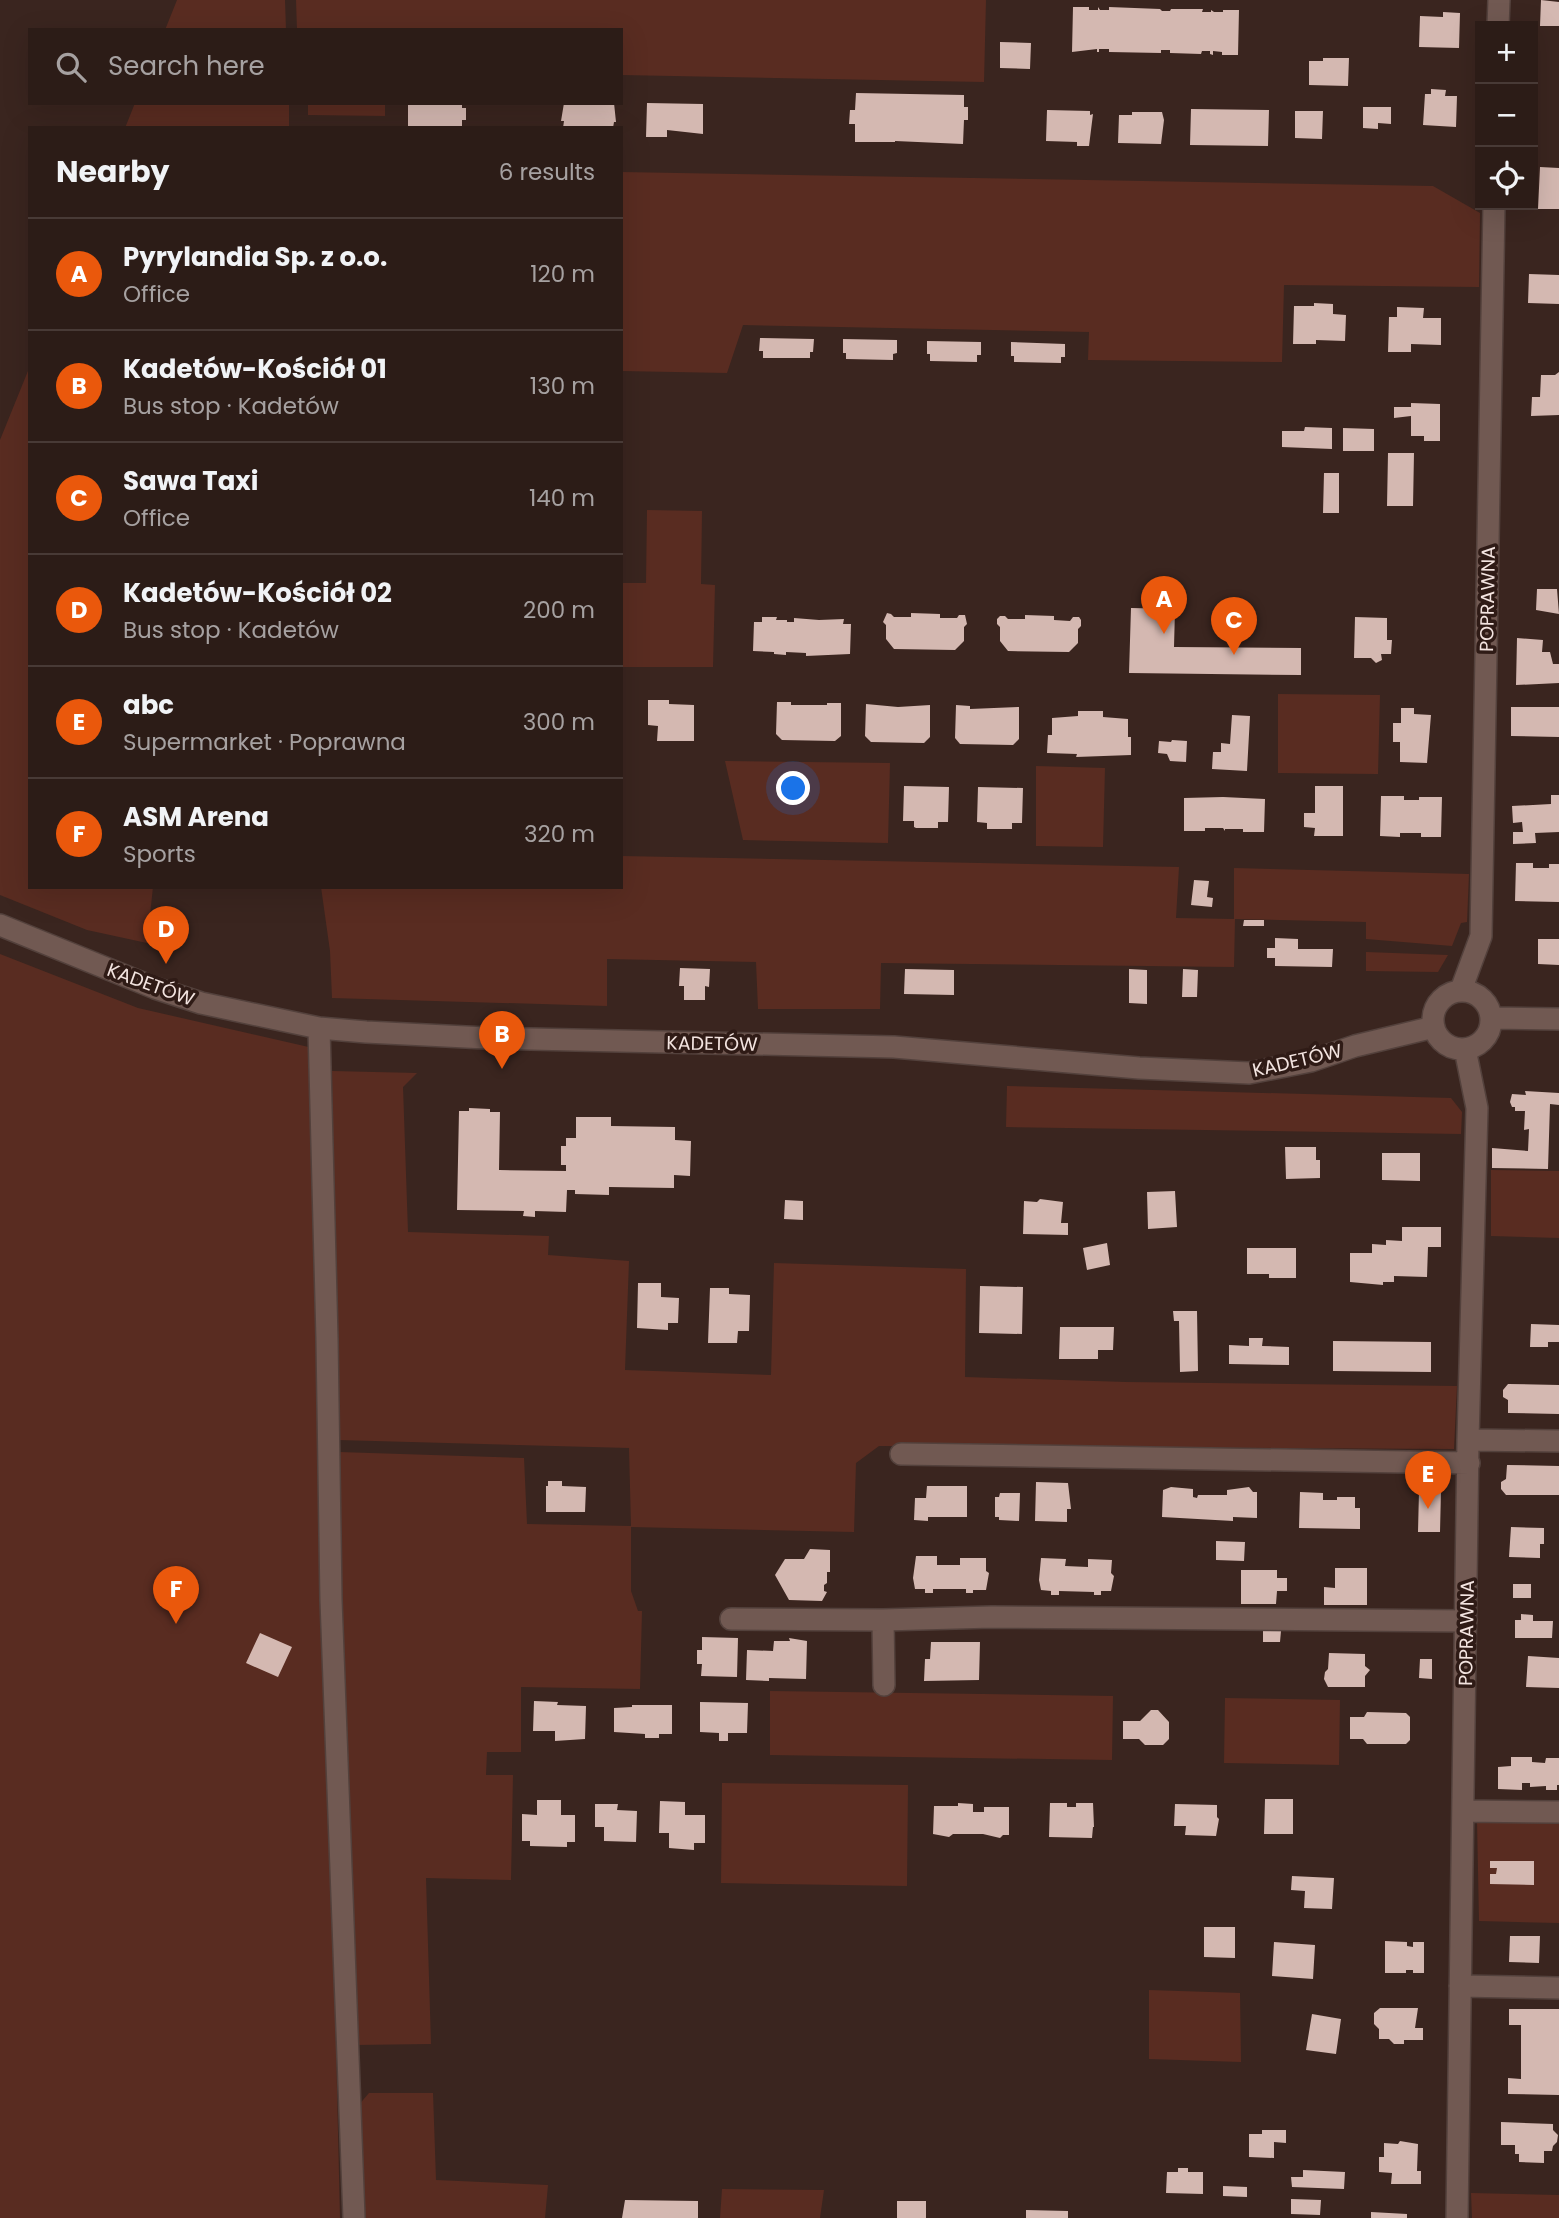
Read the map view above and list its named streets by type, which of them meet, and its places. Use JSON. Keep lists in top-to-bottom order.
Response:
{
  "streets": {
    "street": ["POPRAWNA", "KADETÓW"]
  },
  "crossings": [
    ["POPRAWNA", "KADETÓW"]
  ],
  "page": {
    "map_buttons": ["+", "−"],
    "search": "Search here",
    "heading": ["Nearby", "6 results"],
    "list": [
      {
        "mark": "A",
        "name": "Pyrylandia Sp. z o.o.",
        "note": "Office",
        "value": "120 m"
      },
      {
        "mark": "B",
        "name": "Kadetów-Kościół 01",
        "note": "Bus stop · Kadetów",
        "value": "130 m"
      },
      {
        "mark": "C",
        "name": "Sawa Taxi",
        "note": "Office",
        "value": "140 m"
      },
      {
        "mark": "D",
        "name": "Kadetów-Kościół 02",
        "note": "Bus stop · Kadetów",
        "value": "200 m"
      },
      {
        "mark": "E",
        "name": "abc",
        "note": "Supermarket · Poprawna",
        "value": "300 m"
      },
      {
        "mark": "F",
        "name": "ASM Arena",
        "note": "Sports",
        "value": "320 m"
      }
    ],
    "pins": [
      "A",
      "C",
      "D",
      "B",
      "E",
      "F"
    ]
  }
}
